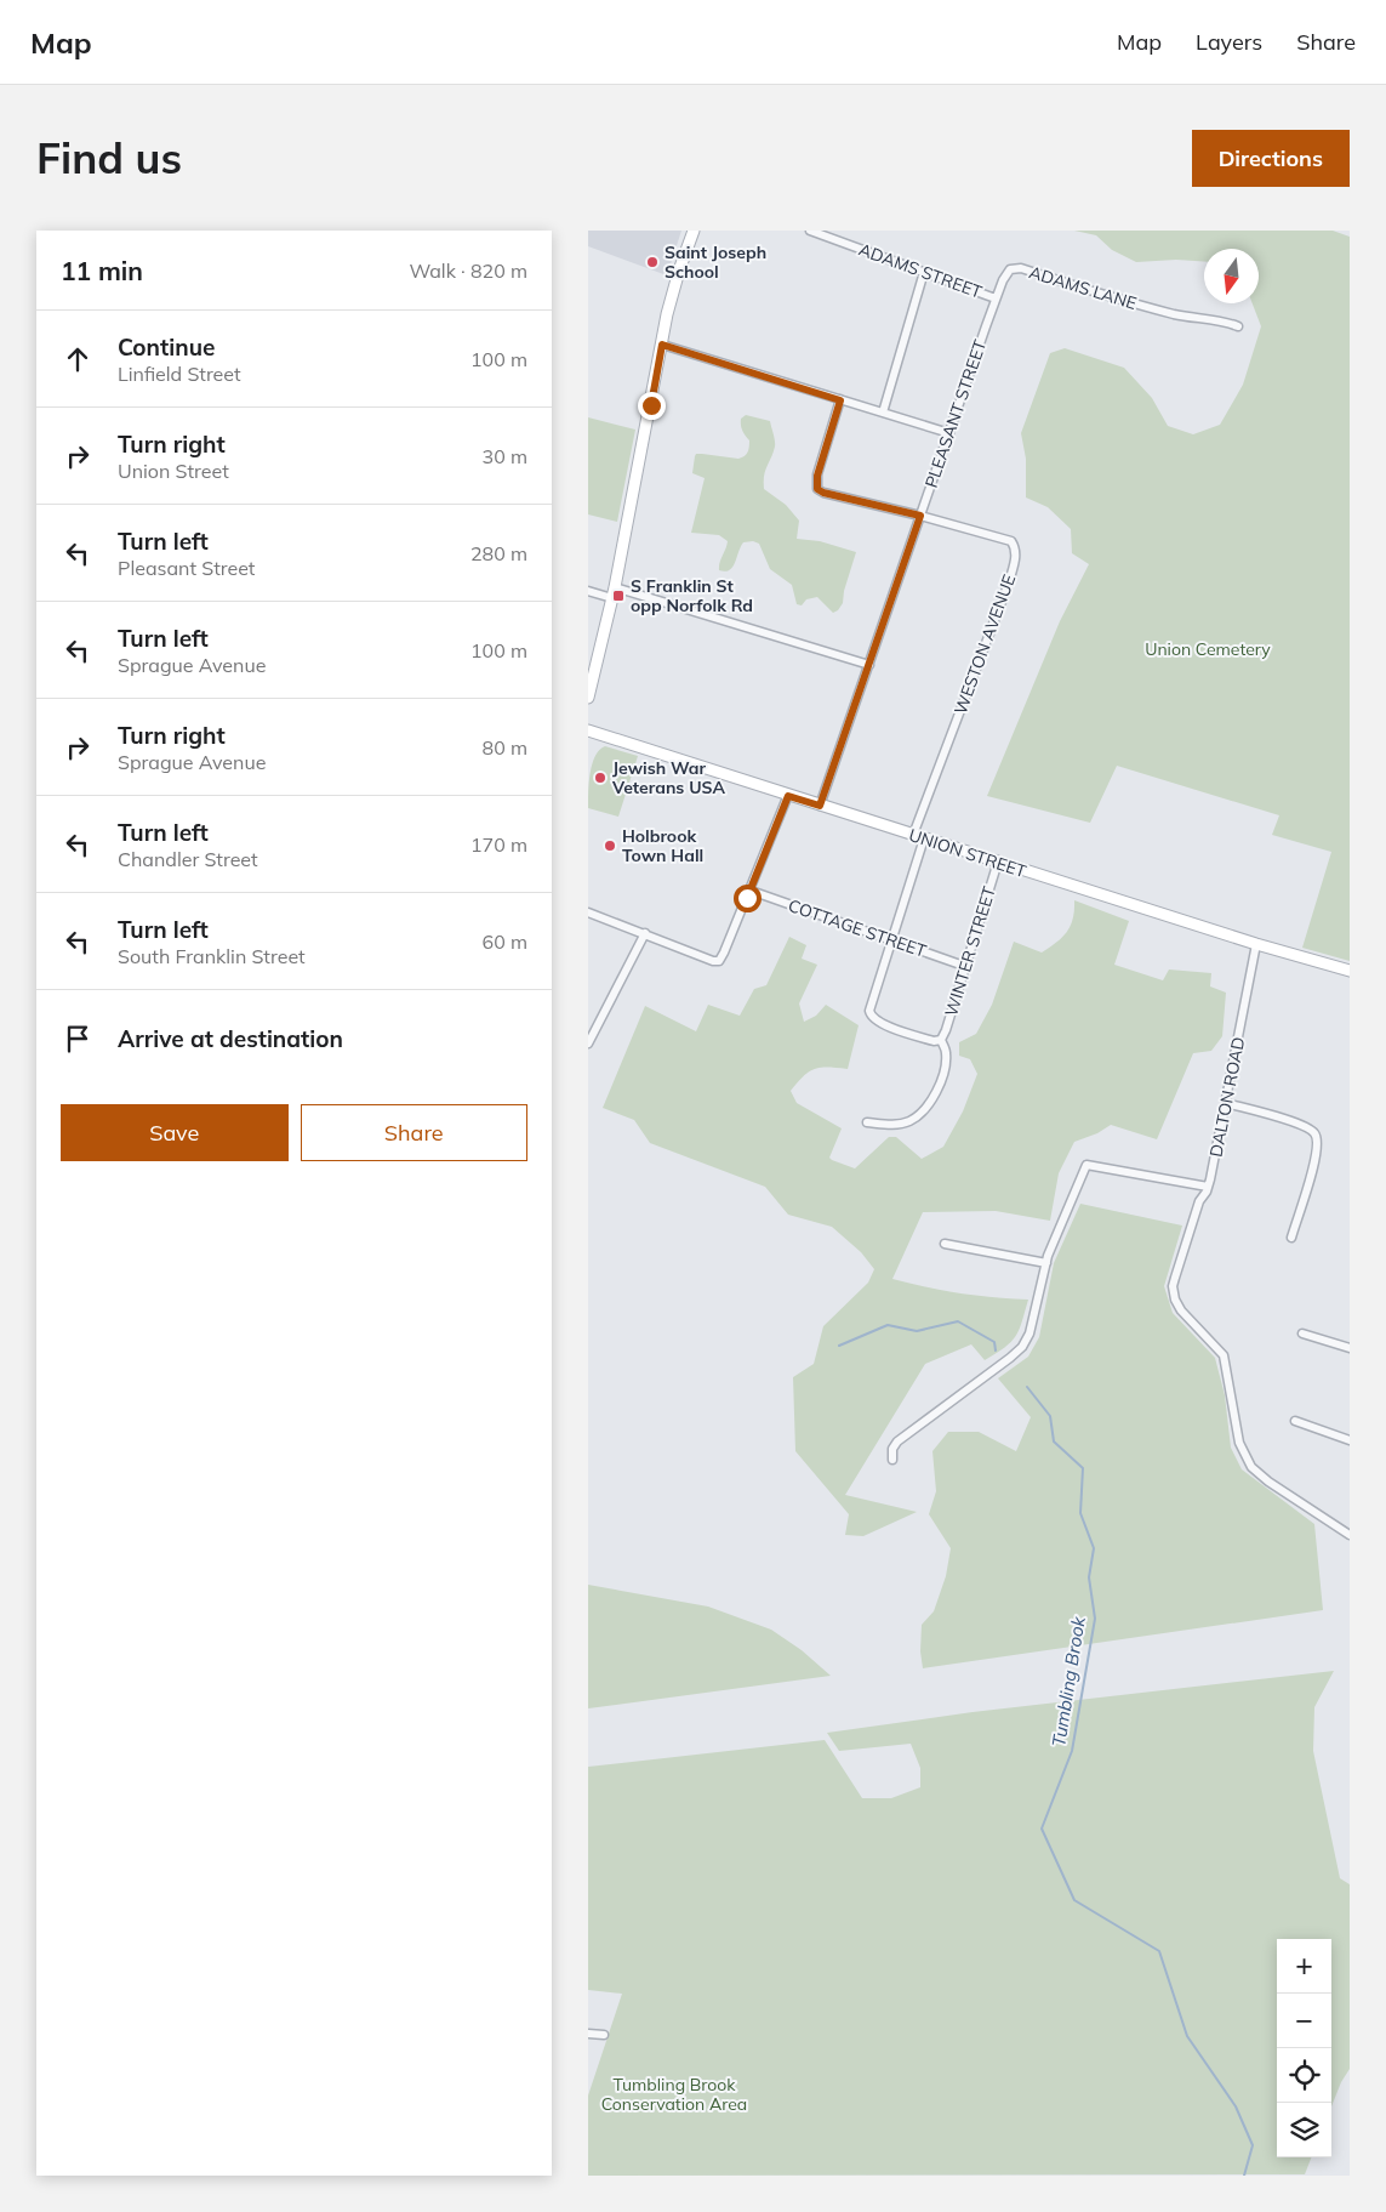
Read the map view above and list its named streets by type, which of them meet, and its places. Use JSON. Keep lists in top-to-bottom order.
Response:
{
  "streets": {
    "main road": ["UNION STREET"],
    "street": [
      "ADAMS STREET",
      "ADAMS LANE",
      "PLEASANT STREET",
      "WESTON AVENUE",
      "COTTAGE STREET",
      "WINTER STREET",
      "DALTON ROAD"
    ]
  },
  "crossings": [
    ["ADAMS STREET", "ADAMS LANE"],
    ["ADAMS STREET", "PLEASANT STREET"],
    ["ADAMS LANE", "PLEASANT STREET"],
    ["PLEASANT STREET", "WESTON AVENUE"],
    ["PLEASANT STREET", "UNION STREET"],
    ["WESTON AVENUE", "UNION STREET"],
    ["UNION STREET", "WINTER STREET"],
    ["UNION STREET", "DALTON ROAD"],
    ["COTTAGE STREET", "WINTER STREET"]
  ],
  "water": ["Tumbling Brook"],
  "parks": ["Union Cemetery", "Tumbling Brook Conservation Area"],
  "places": {
    "other": ["Saint Joseph School", "Jewish War Veterans USA", "Holbrook Town Hall"],
    "transit": ["S Franklin St opp Norfolk Rd"]
  },
  "north": "bottom",
  "page": {
    "header": "Map",
    "nav": ["Map", "Layers", "Share"],
    "buttons": [
      "Directions",
      ["Save", "Share"]
    ],
    "title": "Find us",
    "heading": ["11 min", "Walk · 820 m"],
    "list": [
      ["Continue", "Linfield Street", "100 m"],
      ["Turn right", "Union Street", "30 m"],
      ["Turn left", "Pleasant Street", "280 m"],
      ["Turn left", "Sprague Avenue", "100 m"],
      ["Turn right", "Sprague Avenue", "80 m"],
      ["Turn left", "Chandler Street", "170 m"],
      ["Turn left", "South Franklin Street", "60 m"],
      "Arrive at destination"
    ],
    "map_buttons": ["+", "−"]
  }
}
